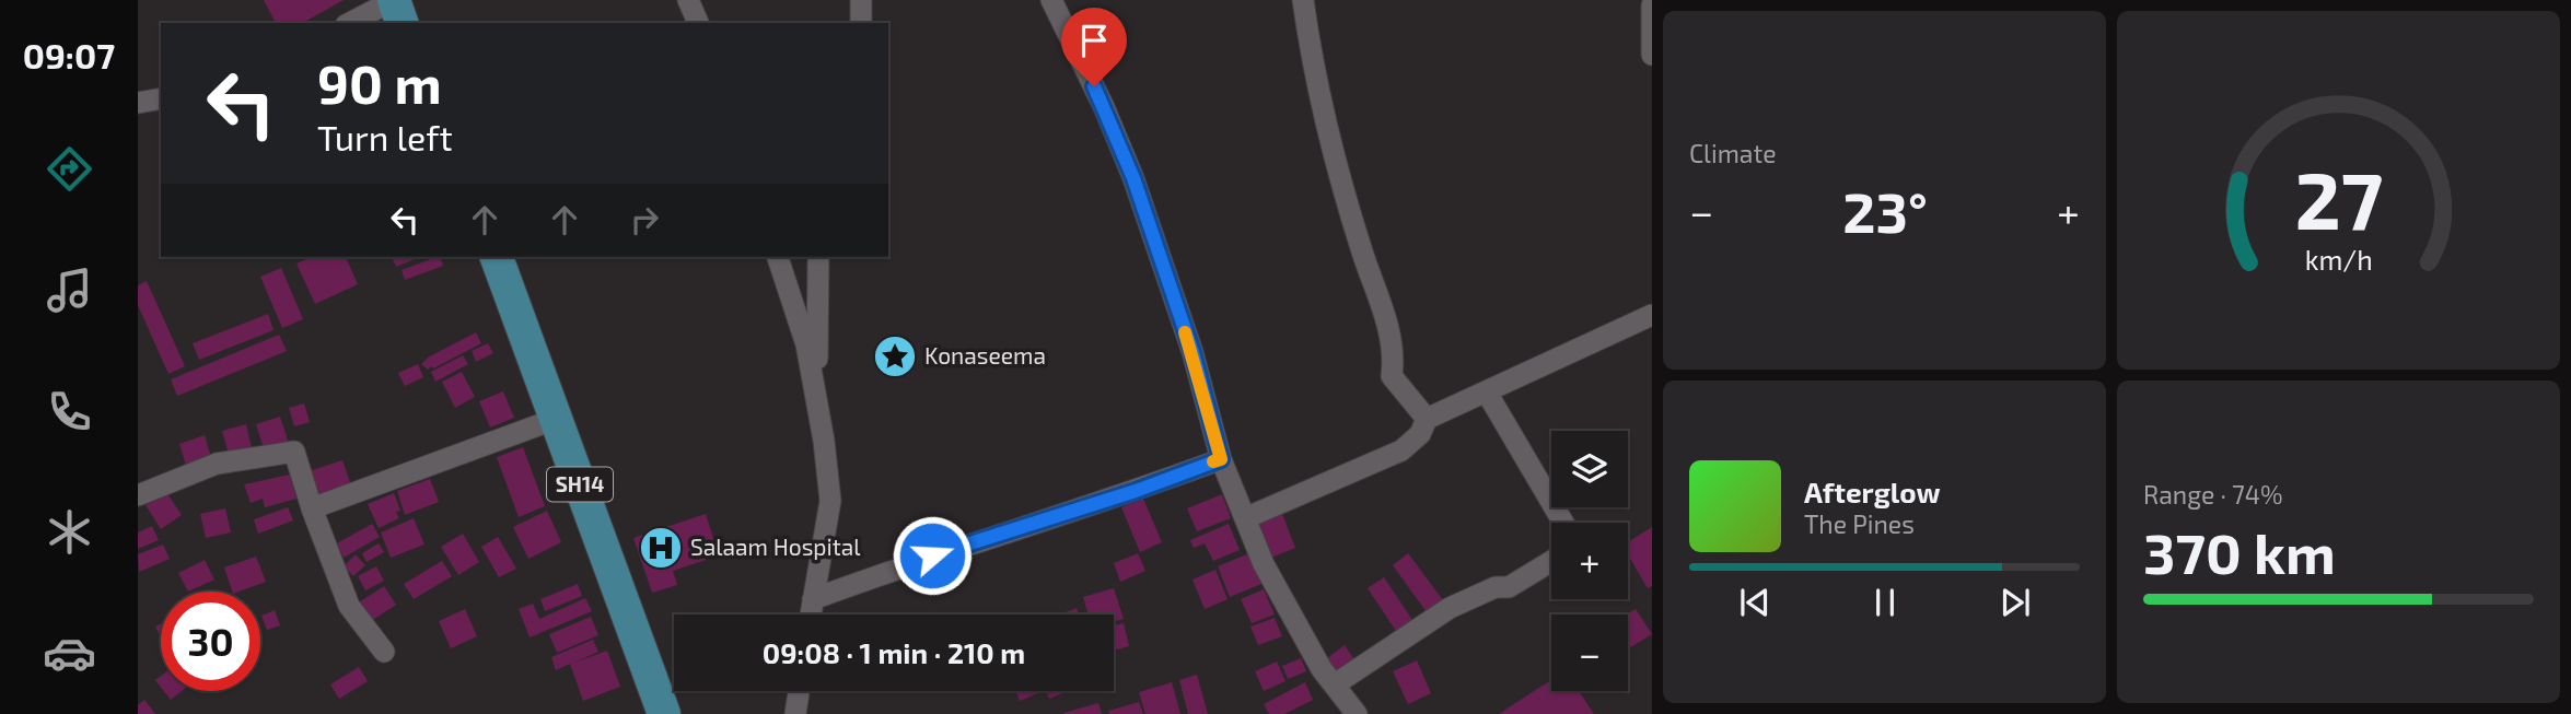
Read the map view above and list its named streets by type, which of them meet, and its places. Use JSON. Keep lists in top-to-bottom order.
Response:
{
  "streets": {
    "main road": ["SH14"]
  },
  "places": {
    "place": ["Konaseema"],
    "hospital": ["Salaam Hospital"]
  },
  "page": {
    "tabs": "09:07",
    "tile": [
      "Climate",
      ["Range · 74%", "370 km"]
    ],
    "turn": ["90 m", "Turn left"],
    "heat": ["−", "23°", "+"],
    "map_buttons": ["+", "−"],
    "song": ["Afterglow", "The Pines"],
    "limit": "30",
    "trip": "09:08 · 1 min · 210 m",
    "gauge": ["27", "km/h"]
  }
}
